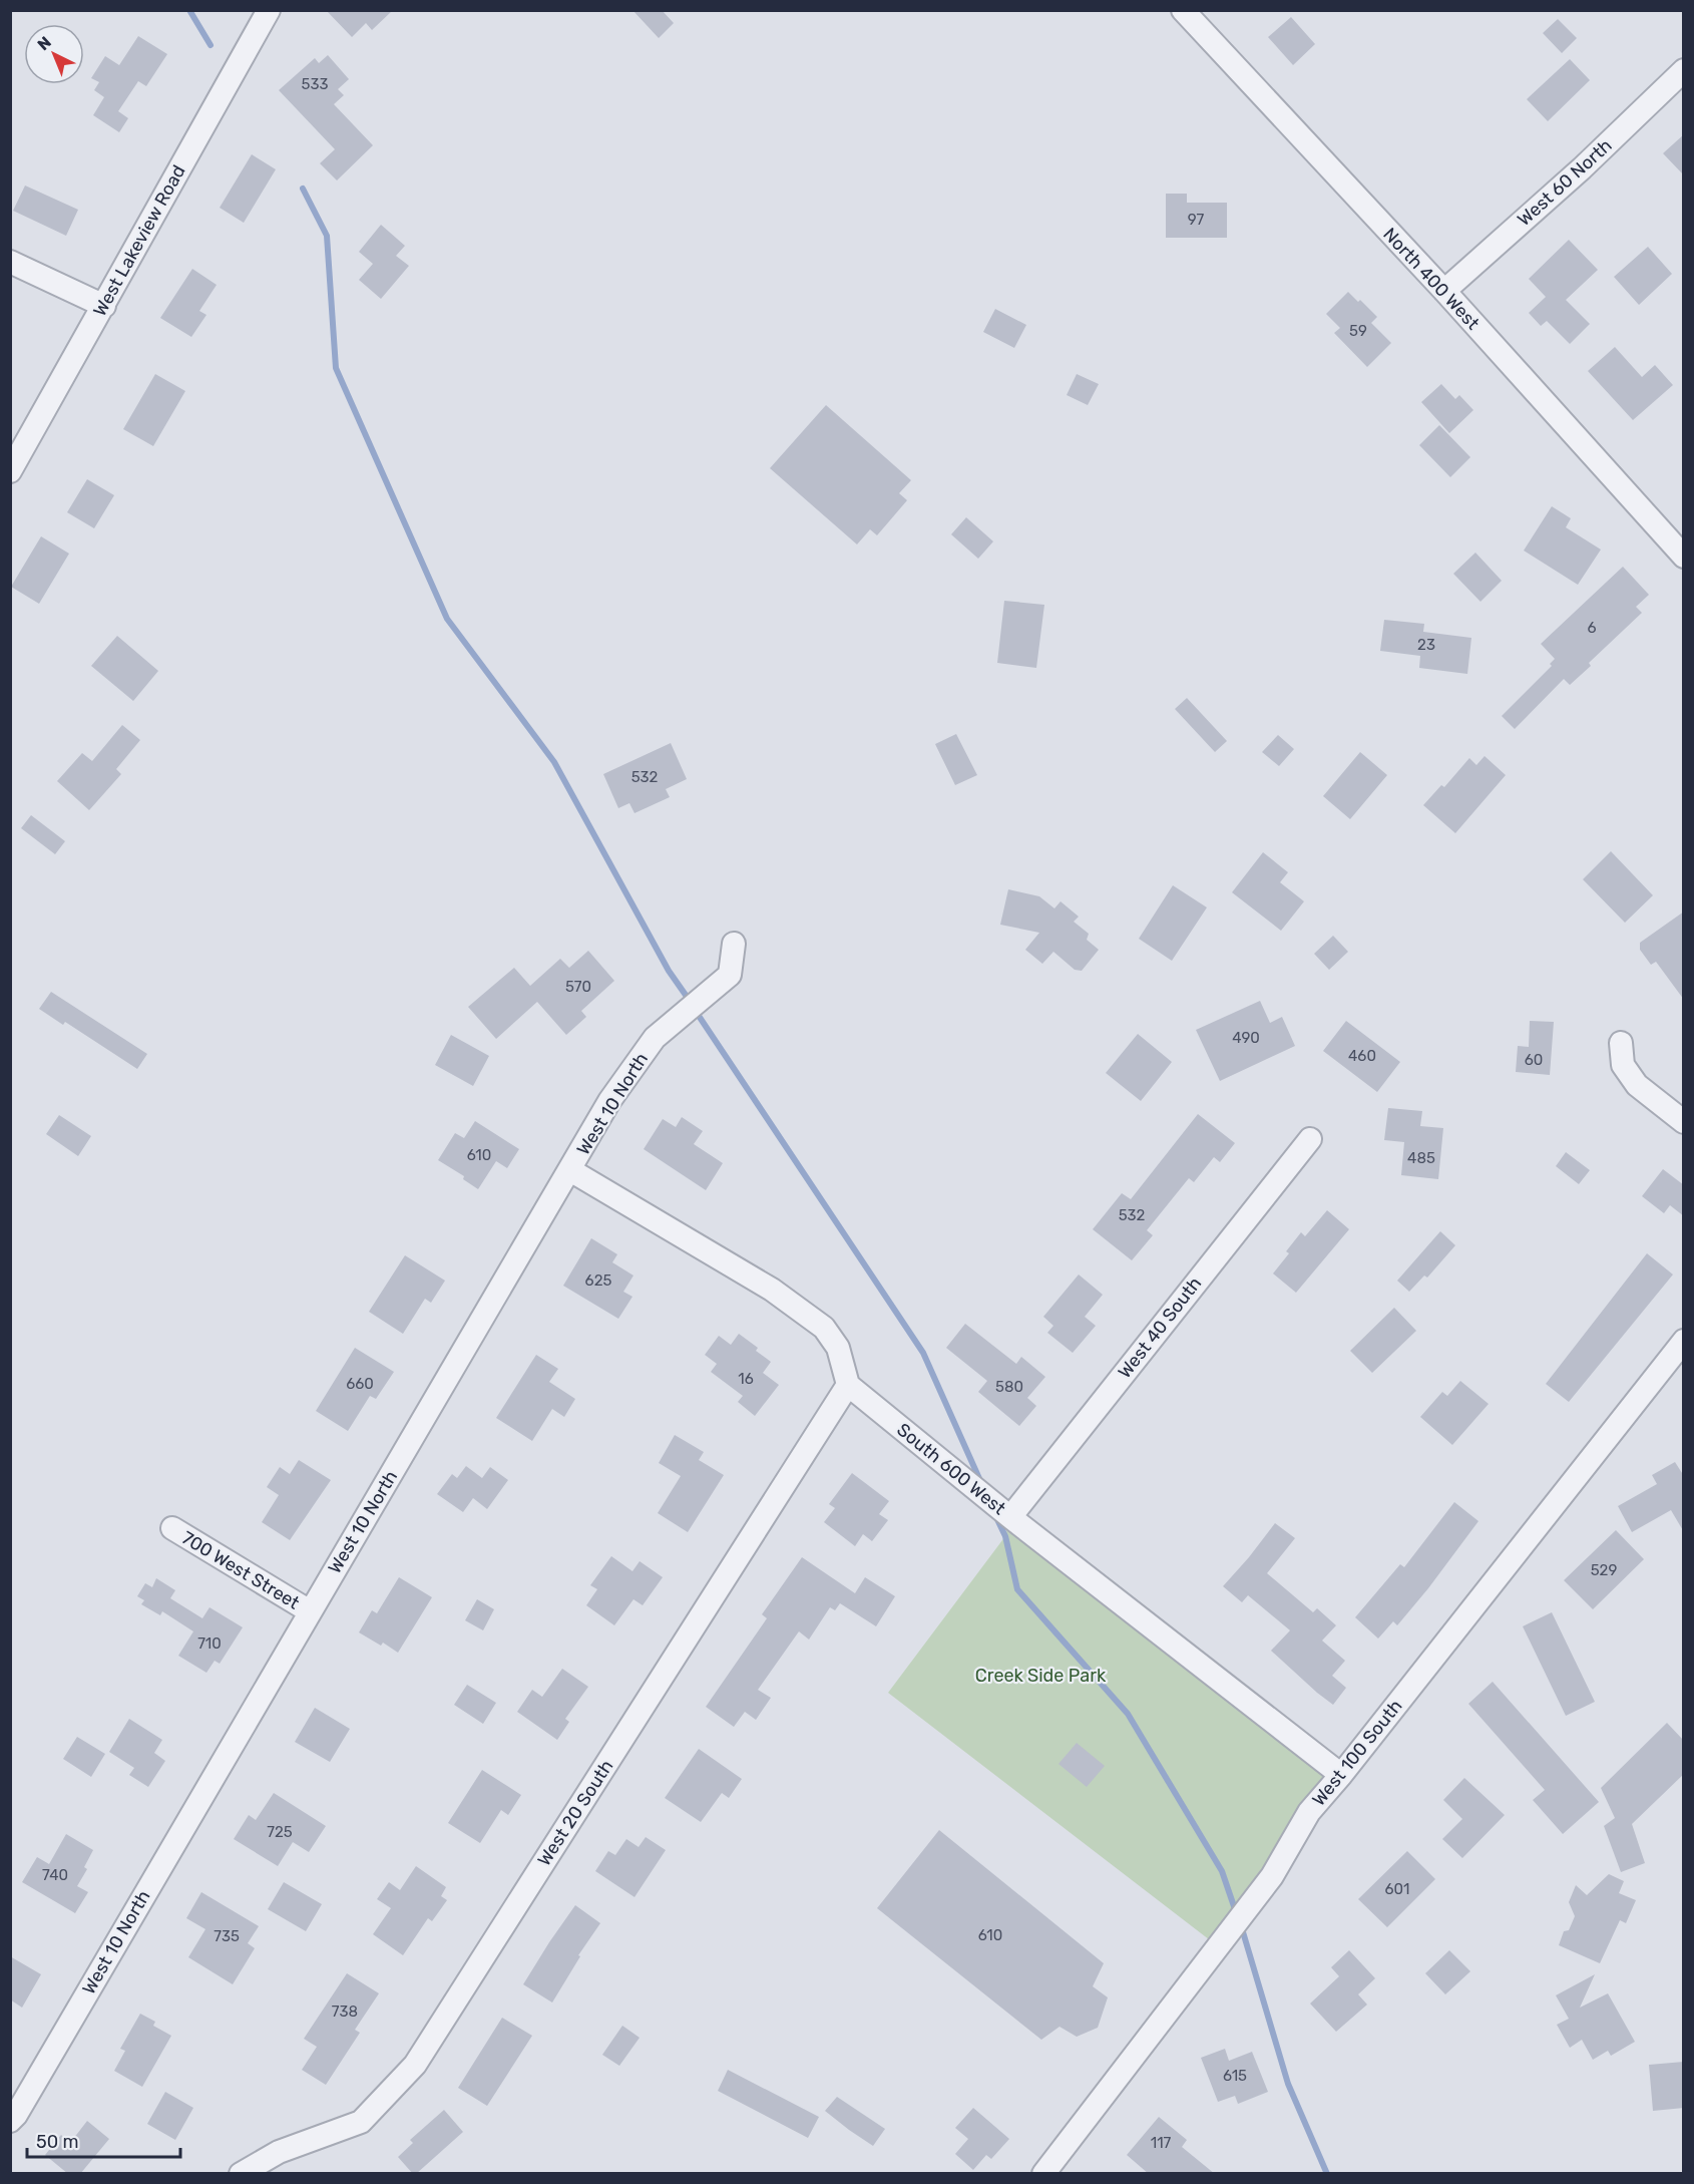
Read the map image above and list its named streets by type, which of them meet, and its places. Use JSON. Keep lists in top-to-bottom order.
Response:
{
  "streets": {
    "street": [
      "West 60 North",
      "West Lakeview Road",
      "North 400 West",
      "West 10 North",
      "West 40 South",
      "South 600 West",
      "700 West Street",
      "West 100 South",
      "West 20 South"
    ]
  },
  "crossings": [
    ["West 60 North", "North 400 West"],
    ["West 10 North", "700 West Street"],
    ["West 40 South", "South 600 West"],
    ["South 600 West", "West 100 South"],
    ["South 600 West", "West 20 South"]
  ],
  "parks": ["Creek Side Park"],
  "house_numbers": [
    "533",
    "97",
    "59",
    "6",
    "23",
    "532",
    "570",
    "490",
    "460",
    "60",
    "610",
    "485",
    "532",
    "625",
    "16",
    "660",
    "580",
    "529",
    "710",
    "725",
    "740",
    "601",
    "610",
    "735",
    "738",
    "615",
    "117"
  ],
  "scale_bar": "50 m",
  "north": "top left"
}
